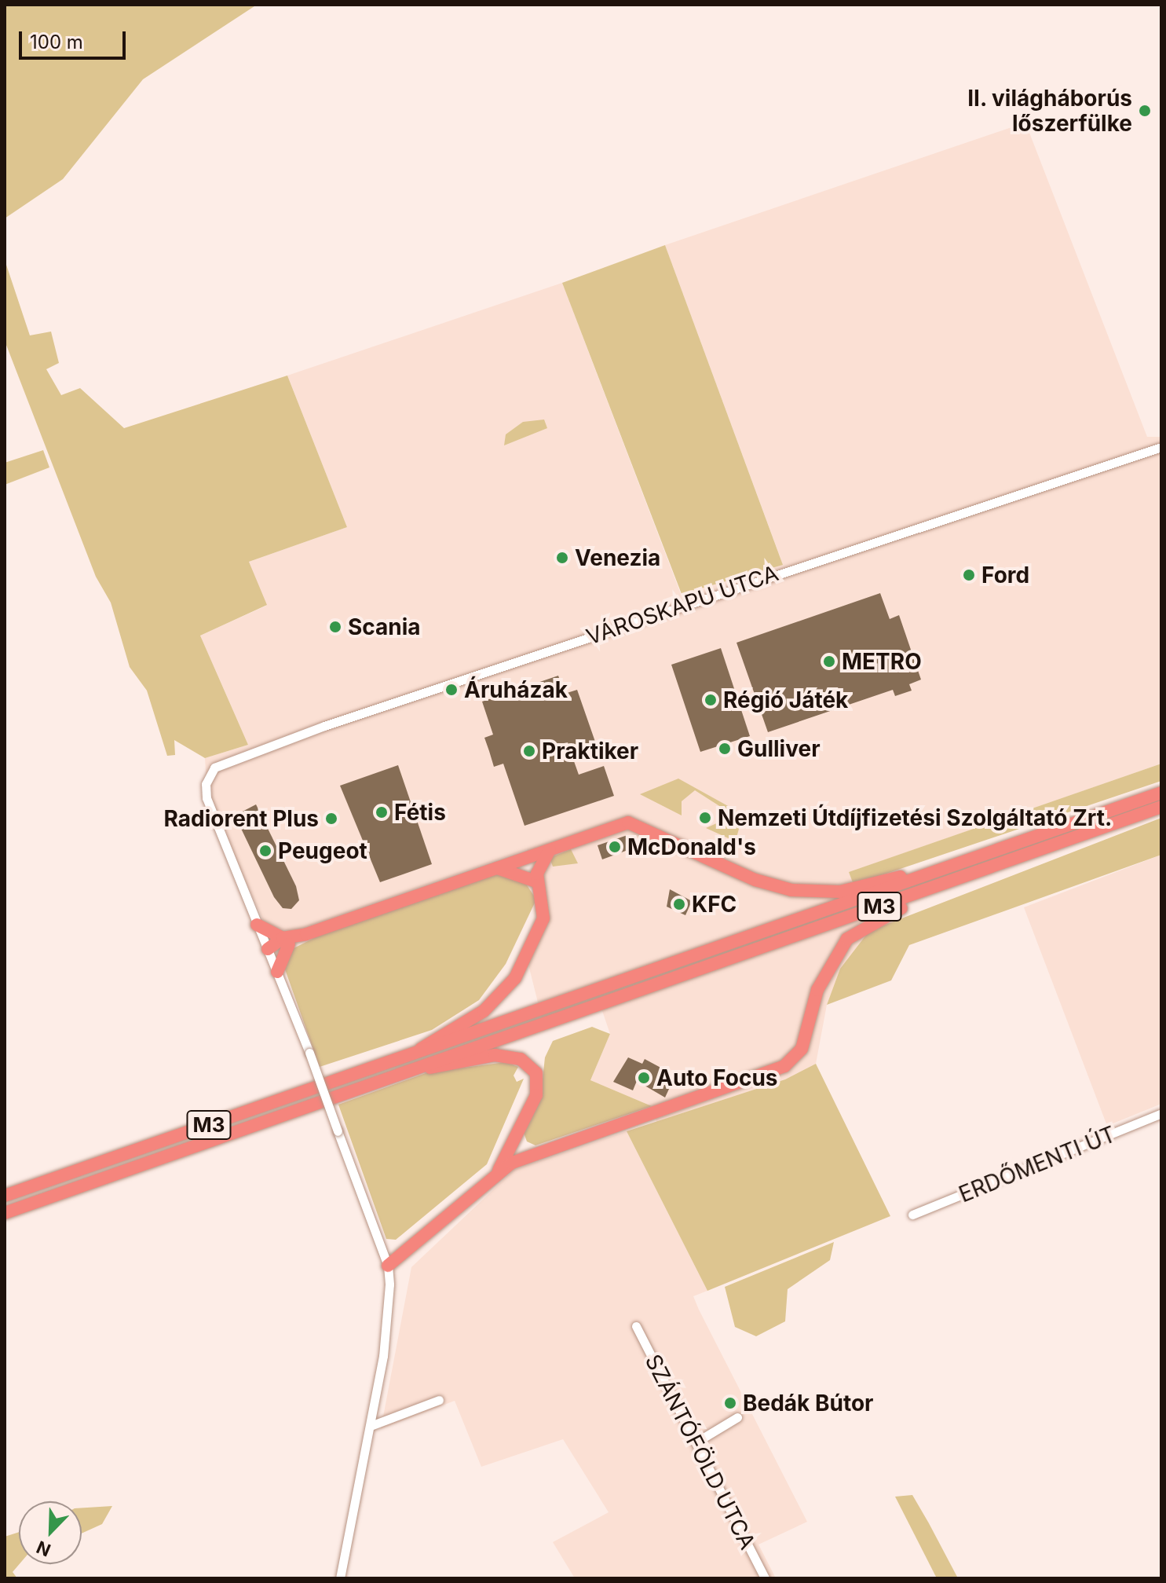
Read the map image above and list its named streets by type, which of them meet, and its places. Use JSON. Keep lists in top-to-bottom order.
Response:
{
  "streets": {
    "highway": ["M3"],
    "street": ["VÁROSKAPU UTCA", "ERDŐMENTI ÚT", "SZÁNTÓFÖLD UTCA"]
  },
  "places": [
    "II. világháborús lőszerfülke",
    "Venezia",
    "Ford",
    "Scania",
    "METRO",
    "Áruházak",
    "Régió Játék",
    "Gulliver",
    "Praktiker",
    "Fétis",
    "Nemzeti Útdíjfizetési Szolgáltató Zrt.",
    "Radiorent Plus",
    "McDonald's",
    "Peugeot",
    "KFC",
    "Auto Focus",
    "Bedák Bútor"
  ],
  "scale_bar": "100 m",
  "north": "bottom left"
}
